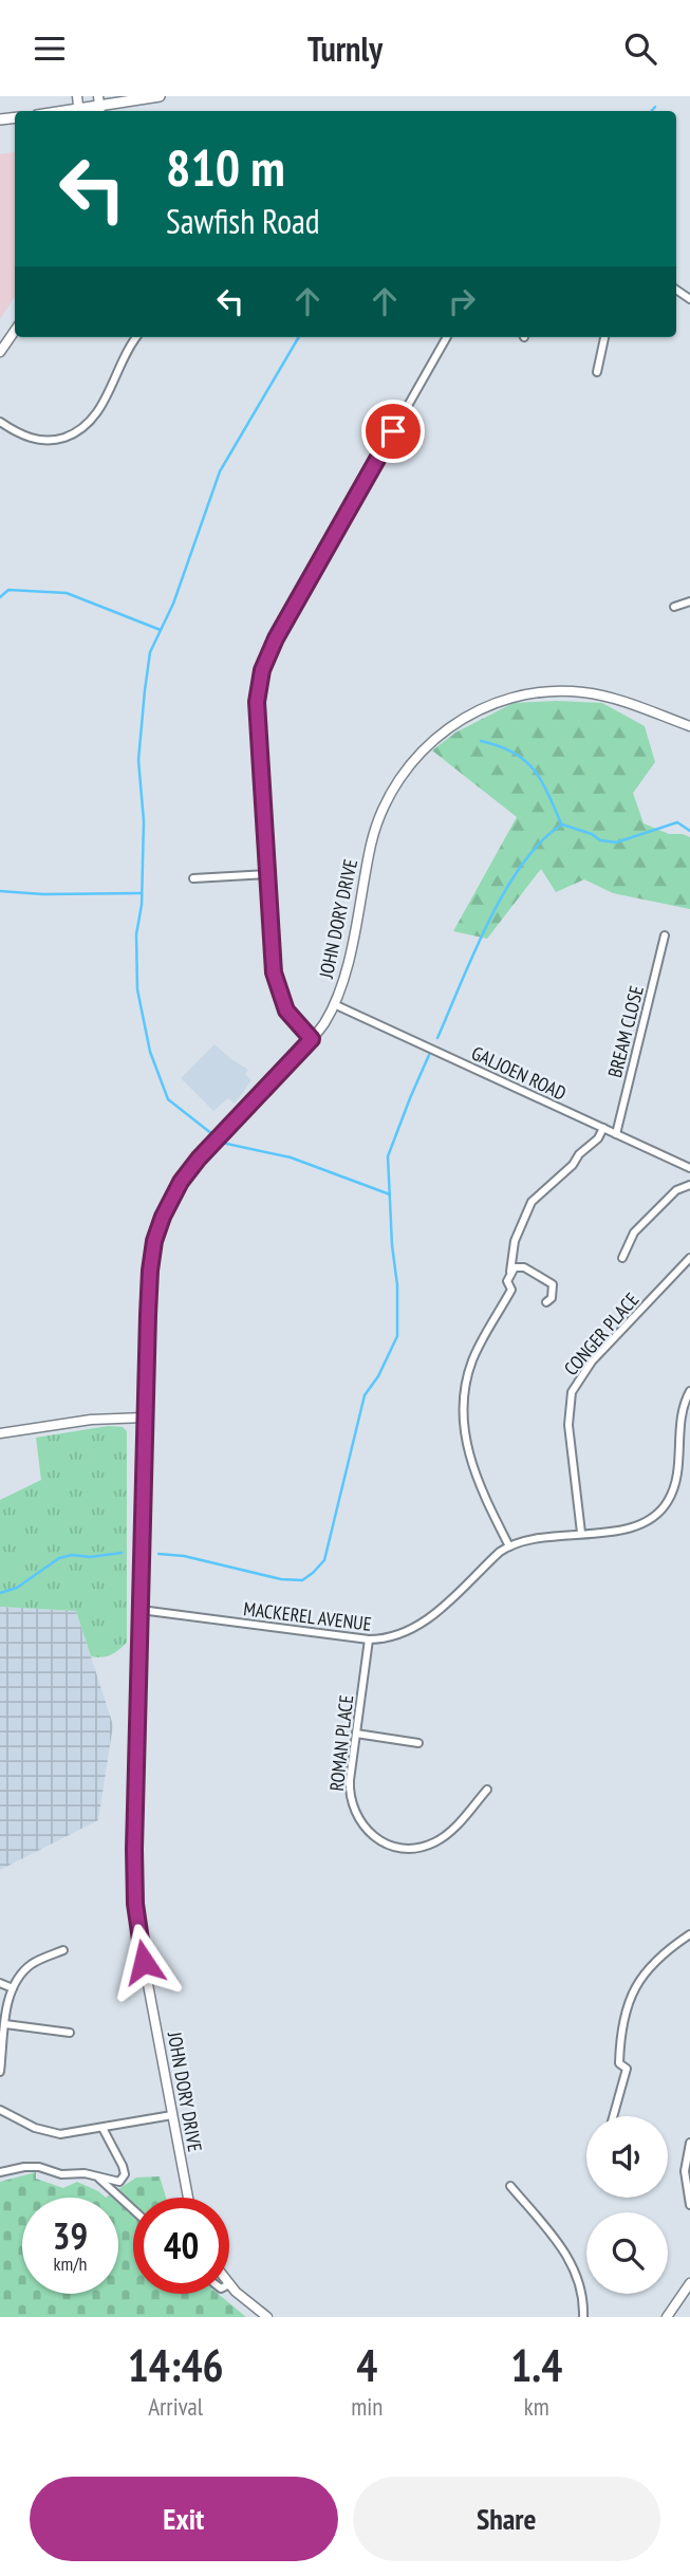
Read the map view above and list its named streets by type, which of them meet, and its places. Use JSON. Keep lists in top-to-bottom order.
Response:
{
  "streets": {
    "street": [
      "JOHN DORY DRIVE",
      "BREAM CLOSE",
      "GALJOEN ROAD",
      "CONGER PLACE",
      "MACKEREL AVENUE",
      "ROMAN PLACE"
    ]
  },
  "crossings": [
    ["JOHN DORY DRIVE", "GALJOEN ROAD"],
    ["JOHN DORY DRIVE", "MACKEREL AVENUE"],
    ["BREAM CLOSE", "GALJOEN ROAD"],
    ["CONGER PLACE", "MACKEREL AVENUE"],
    ["MACKEREL AVENUE", "ROMAN PLACE"]
  ],
  "page": {
    "header": "Turnly",
    "turn": ["810 m", "Sawfish Road"],
    "speed": "39 km/h",
    "limit": "40",
    "eta": [
      "14:46",
      "Arrival",
      "4",
      "min",
      "1.4",
      "km"
    ],
    "buttons": ["Exit", "Share"]
  }
}
